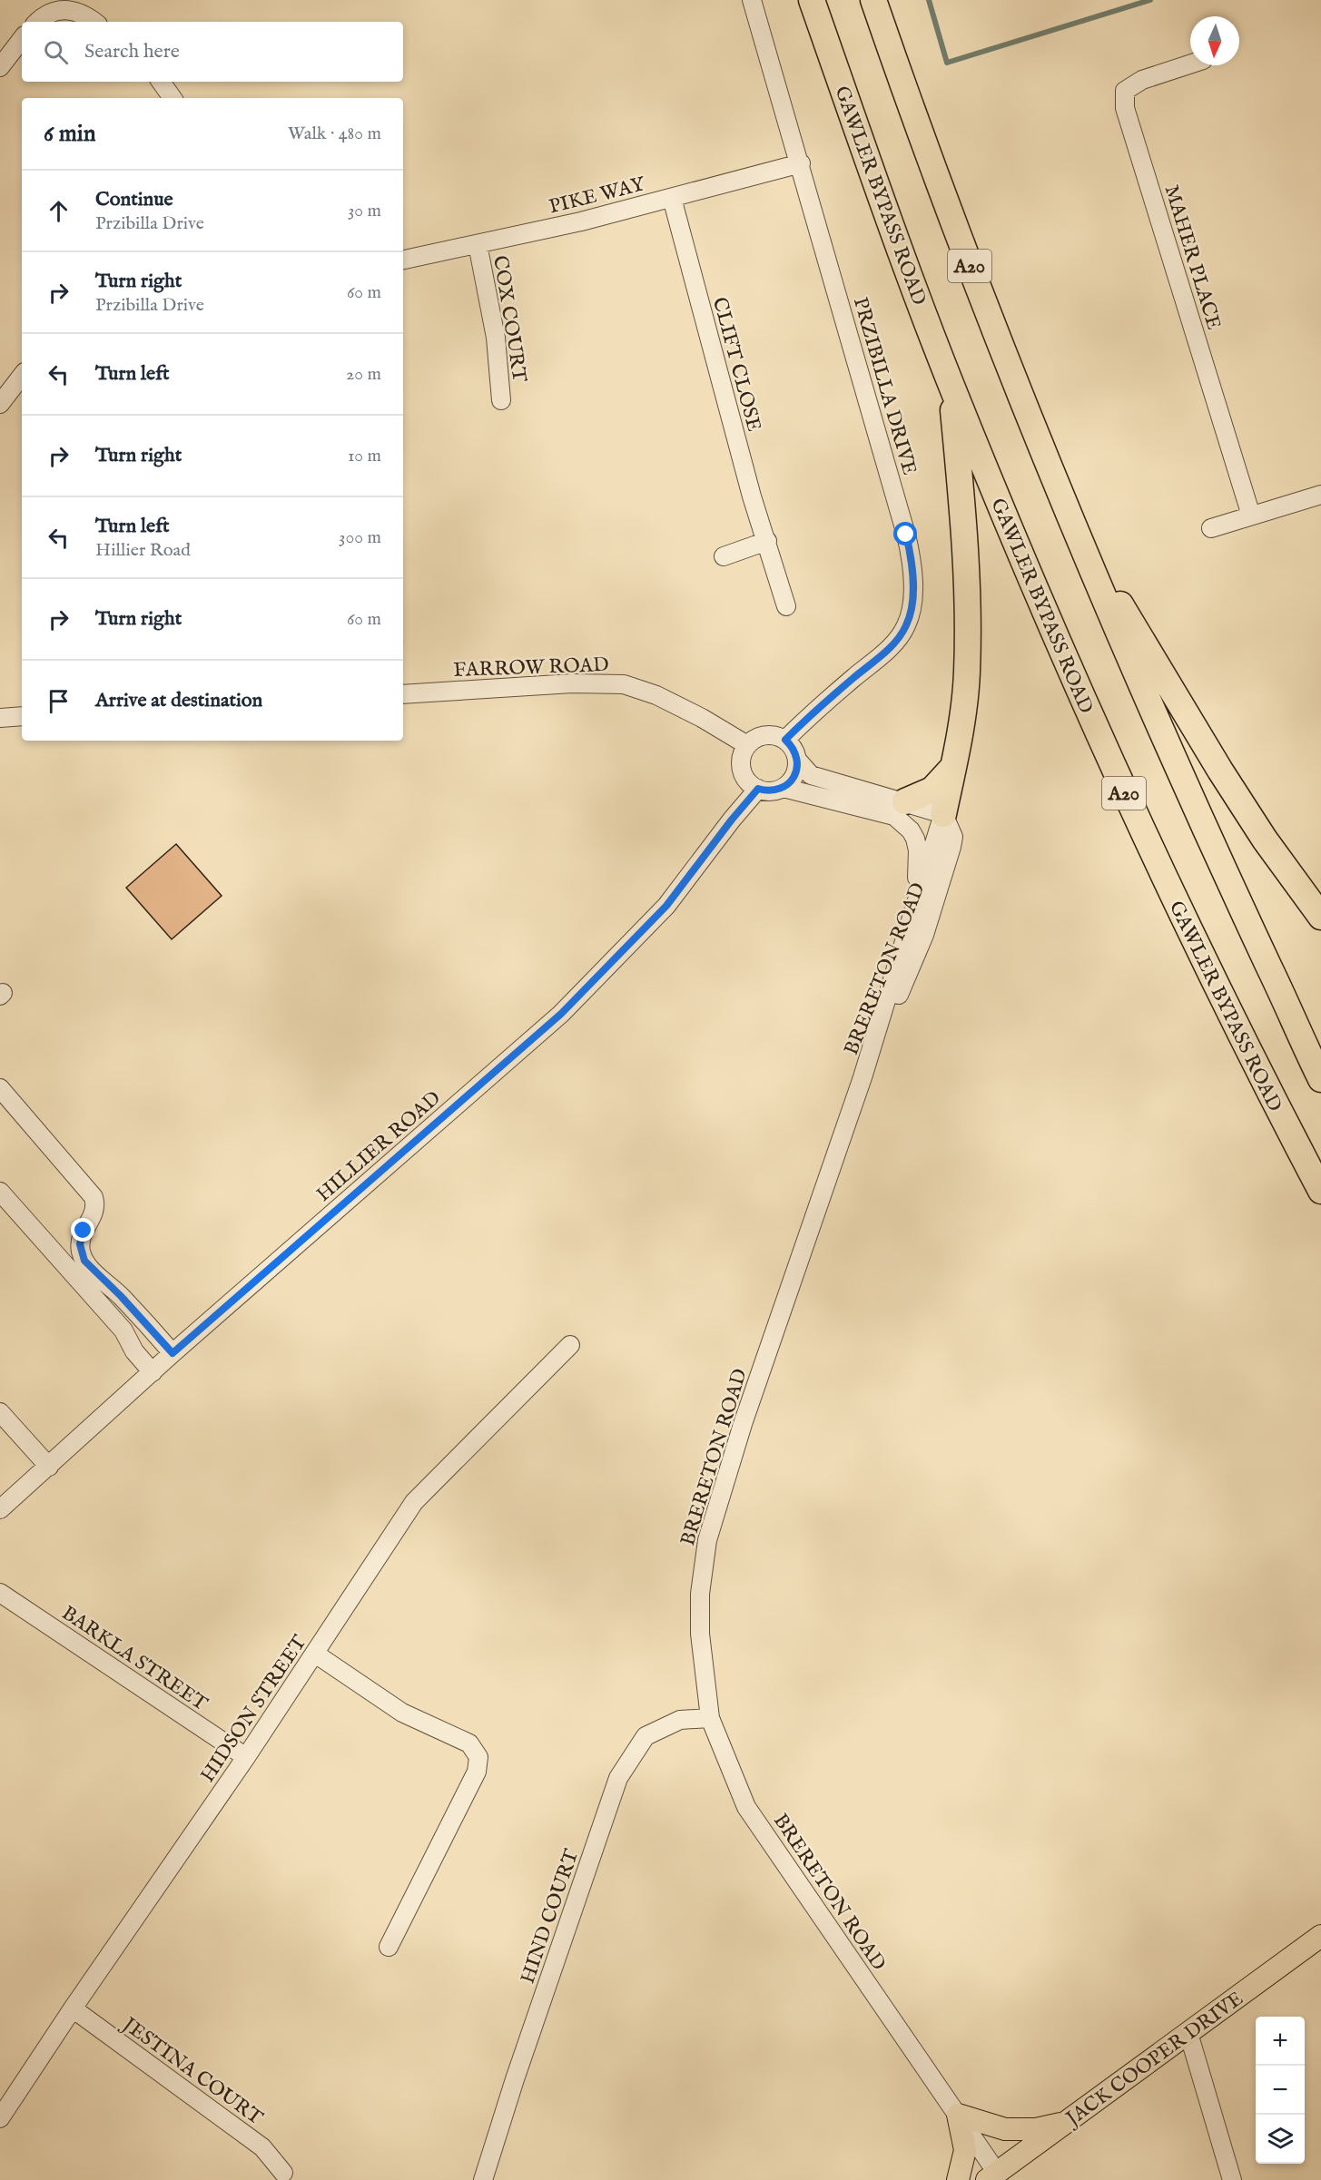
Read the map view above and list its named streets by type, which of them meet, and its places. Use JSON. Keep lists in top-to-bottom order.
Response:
{
  "streets": {
    "highway": ["GAWLER BYPASS ROAD", "A20"],
    "main road": ["JACK COOPER DRIVE"],
    "street": [
      "PIKE WAY",
      "MAHER PLACE",
      "COX COURT",
      "CLIFT CLOSE",
      "PRZIBILLA DRIVE",
      "FARROW ROAD",
      "BRERETON ROAD",
      "HILLIER ROAD",
      "BARKLA STREET",
      "HIDSON STREET",
      "HIND COURT",
      "JESTINA COURT"
    ]
  },
  "crossings": [
    ["PIKE WAY", "COX COURT"],
    ["PIKE WAY", "CLIFT CLOSE"],
    ["PIKE WAY", "PRZIBILLA DRIVE"],
    ["PRZIBILLA DRIVE", "FARROW ROAD"],
    ["PRZIBILLA DRIVE", "BRERETON ROAD"],
    ["PRZIBILLA DRIVE", "HILLIER ROAD"],
    ["FARROW ROAD", "BRERETON ROAD"],
    ["FARROW ROAD", "HILLIER ROAD"],
    ["BRERETON ROAD", "HILLIER ROAD"],
    ["BRERETON ROAD", "HIND COURT"],
    ["BRERETON ROAD", "JACK COOPER DRIVE"],
    ["BARKLA STREET", "HIDSON STREET"],
    ["HIDSON STREET", "JESTINA COURT"]
  ],
  "north": "bottom",
  "page": {
    "search": "Search here",
    "heading": ["6 min", "Walk · 480 m"],
    "list": [
      ["Continue", "Przibilla Drive", "30 m"],
      ["Turn right", "Przibilla Drive", "60 m"],
      ["Turn left", "20 m"],
      ["Turn right", "10 m"],
      ["Turn left", "Hillier Road", "300 m"],
      ["Turn right", "60 m"],
      "Arrive at destination"
    ],
    "map_buttons": ["+", "−"]
  }
}
